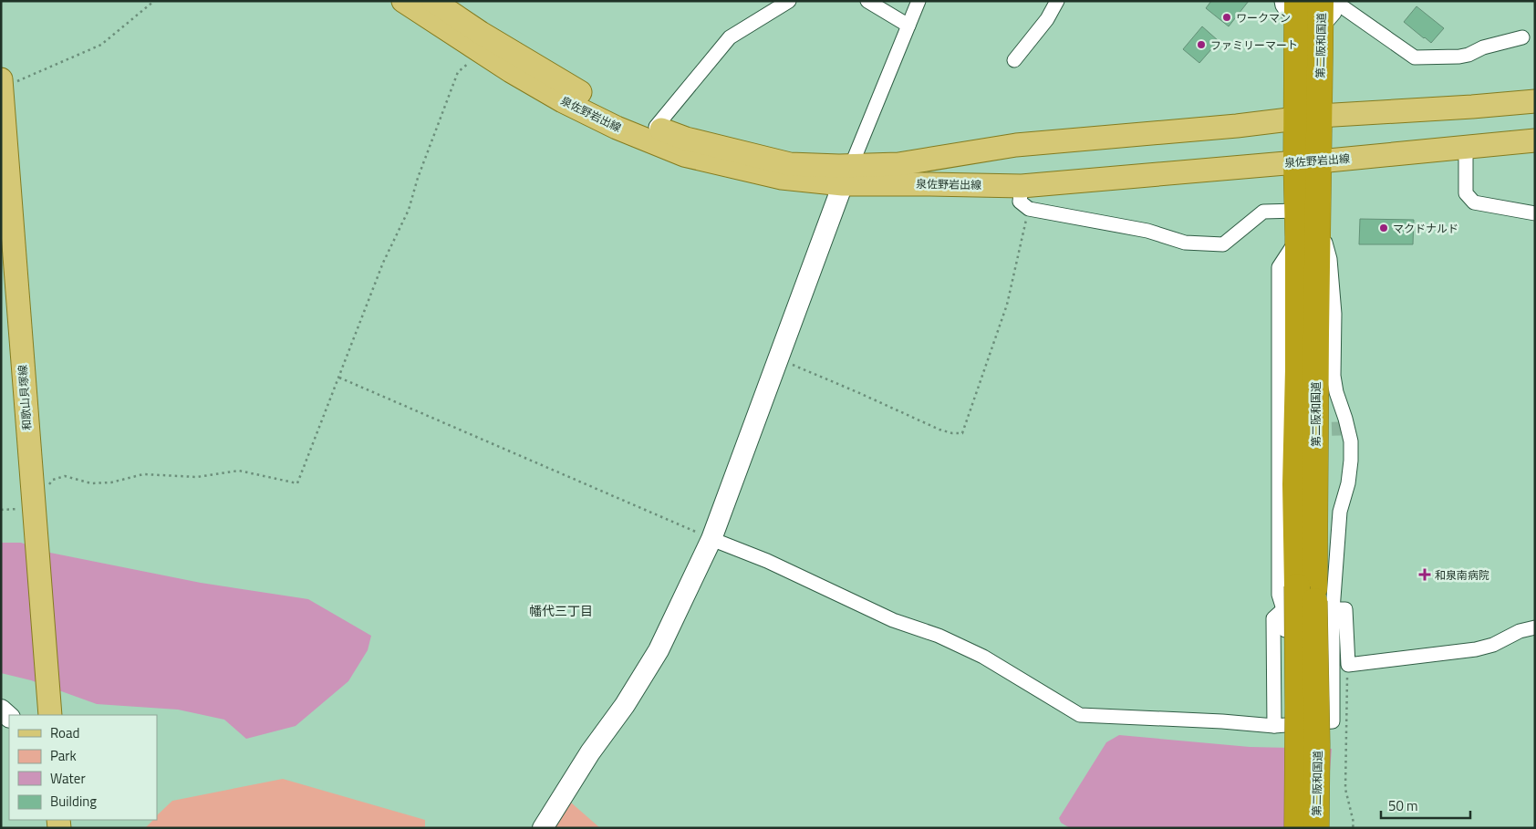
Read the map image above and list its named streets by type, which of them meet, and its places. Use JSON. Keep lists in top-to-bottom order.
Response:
{
  "streets": {
    "highway": ["第二阪和国道"],
    "main road": ["泉佐野岩出線", "和歌山貝塚線"]
  },
  "crossings": [
    ["第二阪和国道", "泉佐野岩出線"]
  ],
  "districts": ["幡代三丁目"],
  "places": {
    "other": ["ワークマン", "ファミリーマート", "マクドナルド"],
    "health": ["和泉南病院"]
  },
  "legend": [
    "Road",
    "Park",
    "Water",
    "Building"
  ],
  "scale_bar": "50 m"
}
